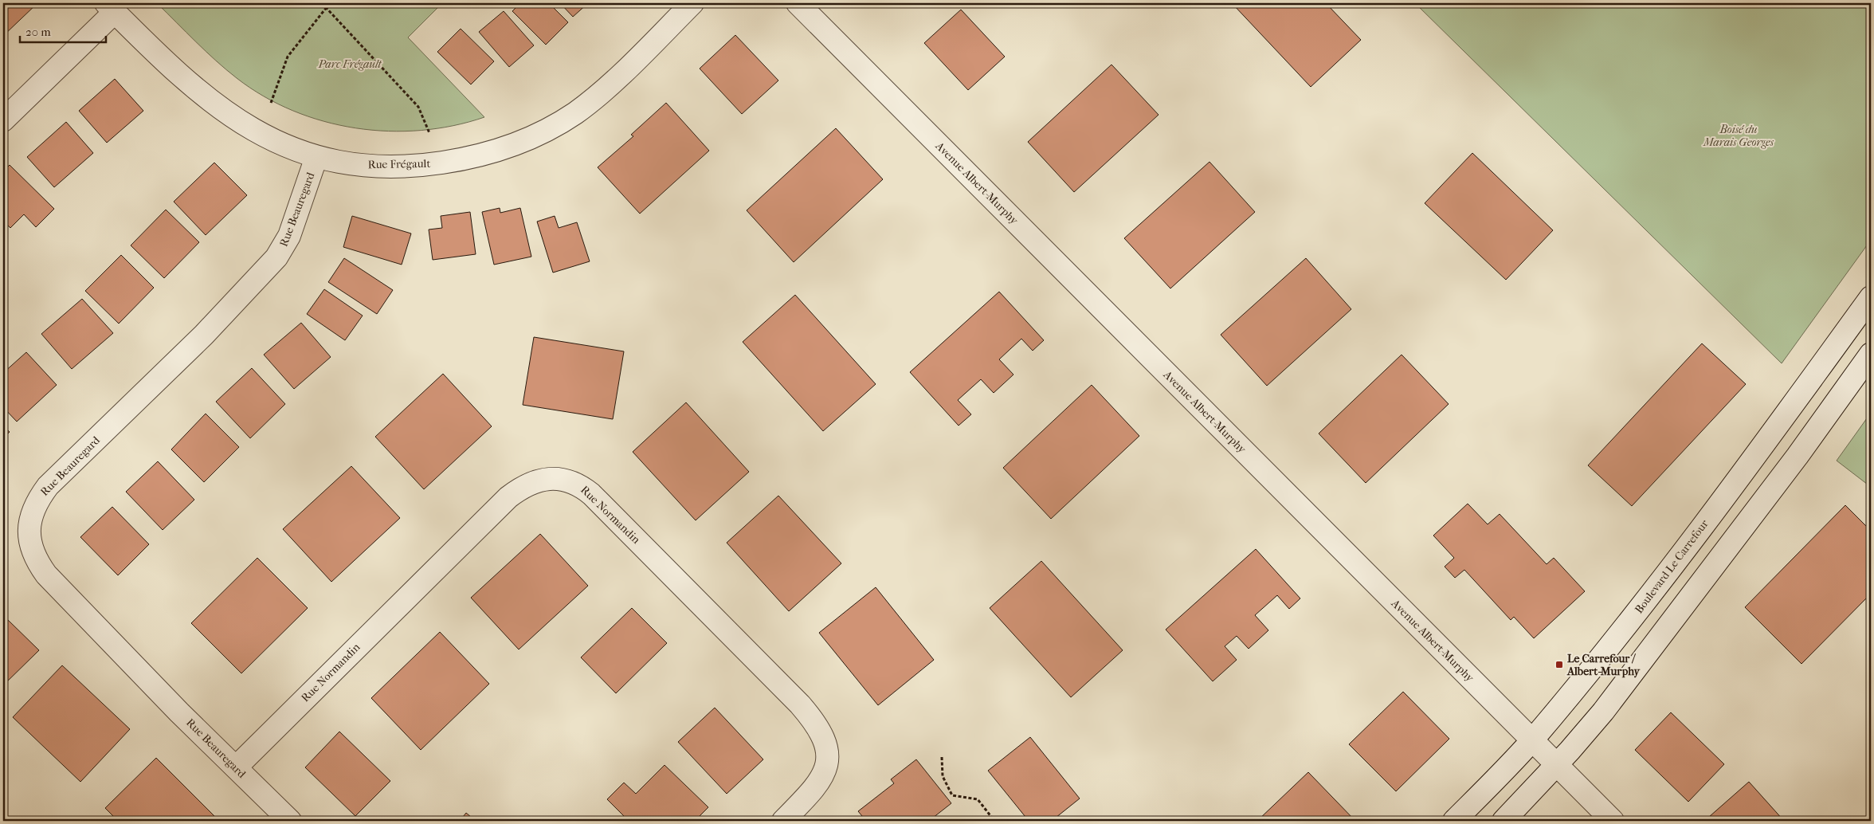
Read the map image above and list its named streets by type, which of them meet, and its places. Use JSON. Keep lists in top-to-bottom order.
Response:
{
  "streets": {
    "street": [
      "Rue Frégault",
      "Avenue Albert-Murphy",
      "Rue Beauregard",
      "Rue Normandin",
      "Boulevard Le Carrefour"
    ]
  },
  "crossings": [
    ["Rue Frégault", "Rue Beauregard"],
    ["Avenue Albert-Murphy", "Boulevard Le Carrefour"],
    ["Rue Beauregard", "Rue Normandin"]
  ],
  "parks": ["Parc Frégault", "Boisé du Marais Georges"],
  "places": {
    "transit": ["Le Carrefour / Albert-Murphy"]
  },
  "scale_bar": "20 m"
}
